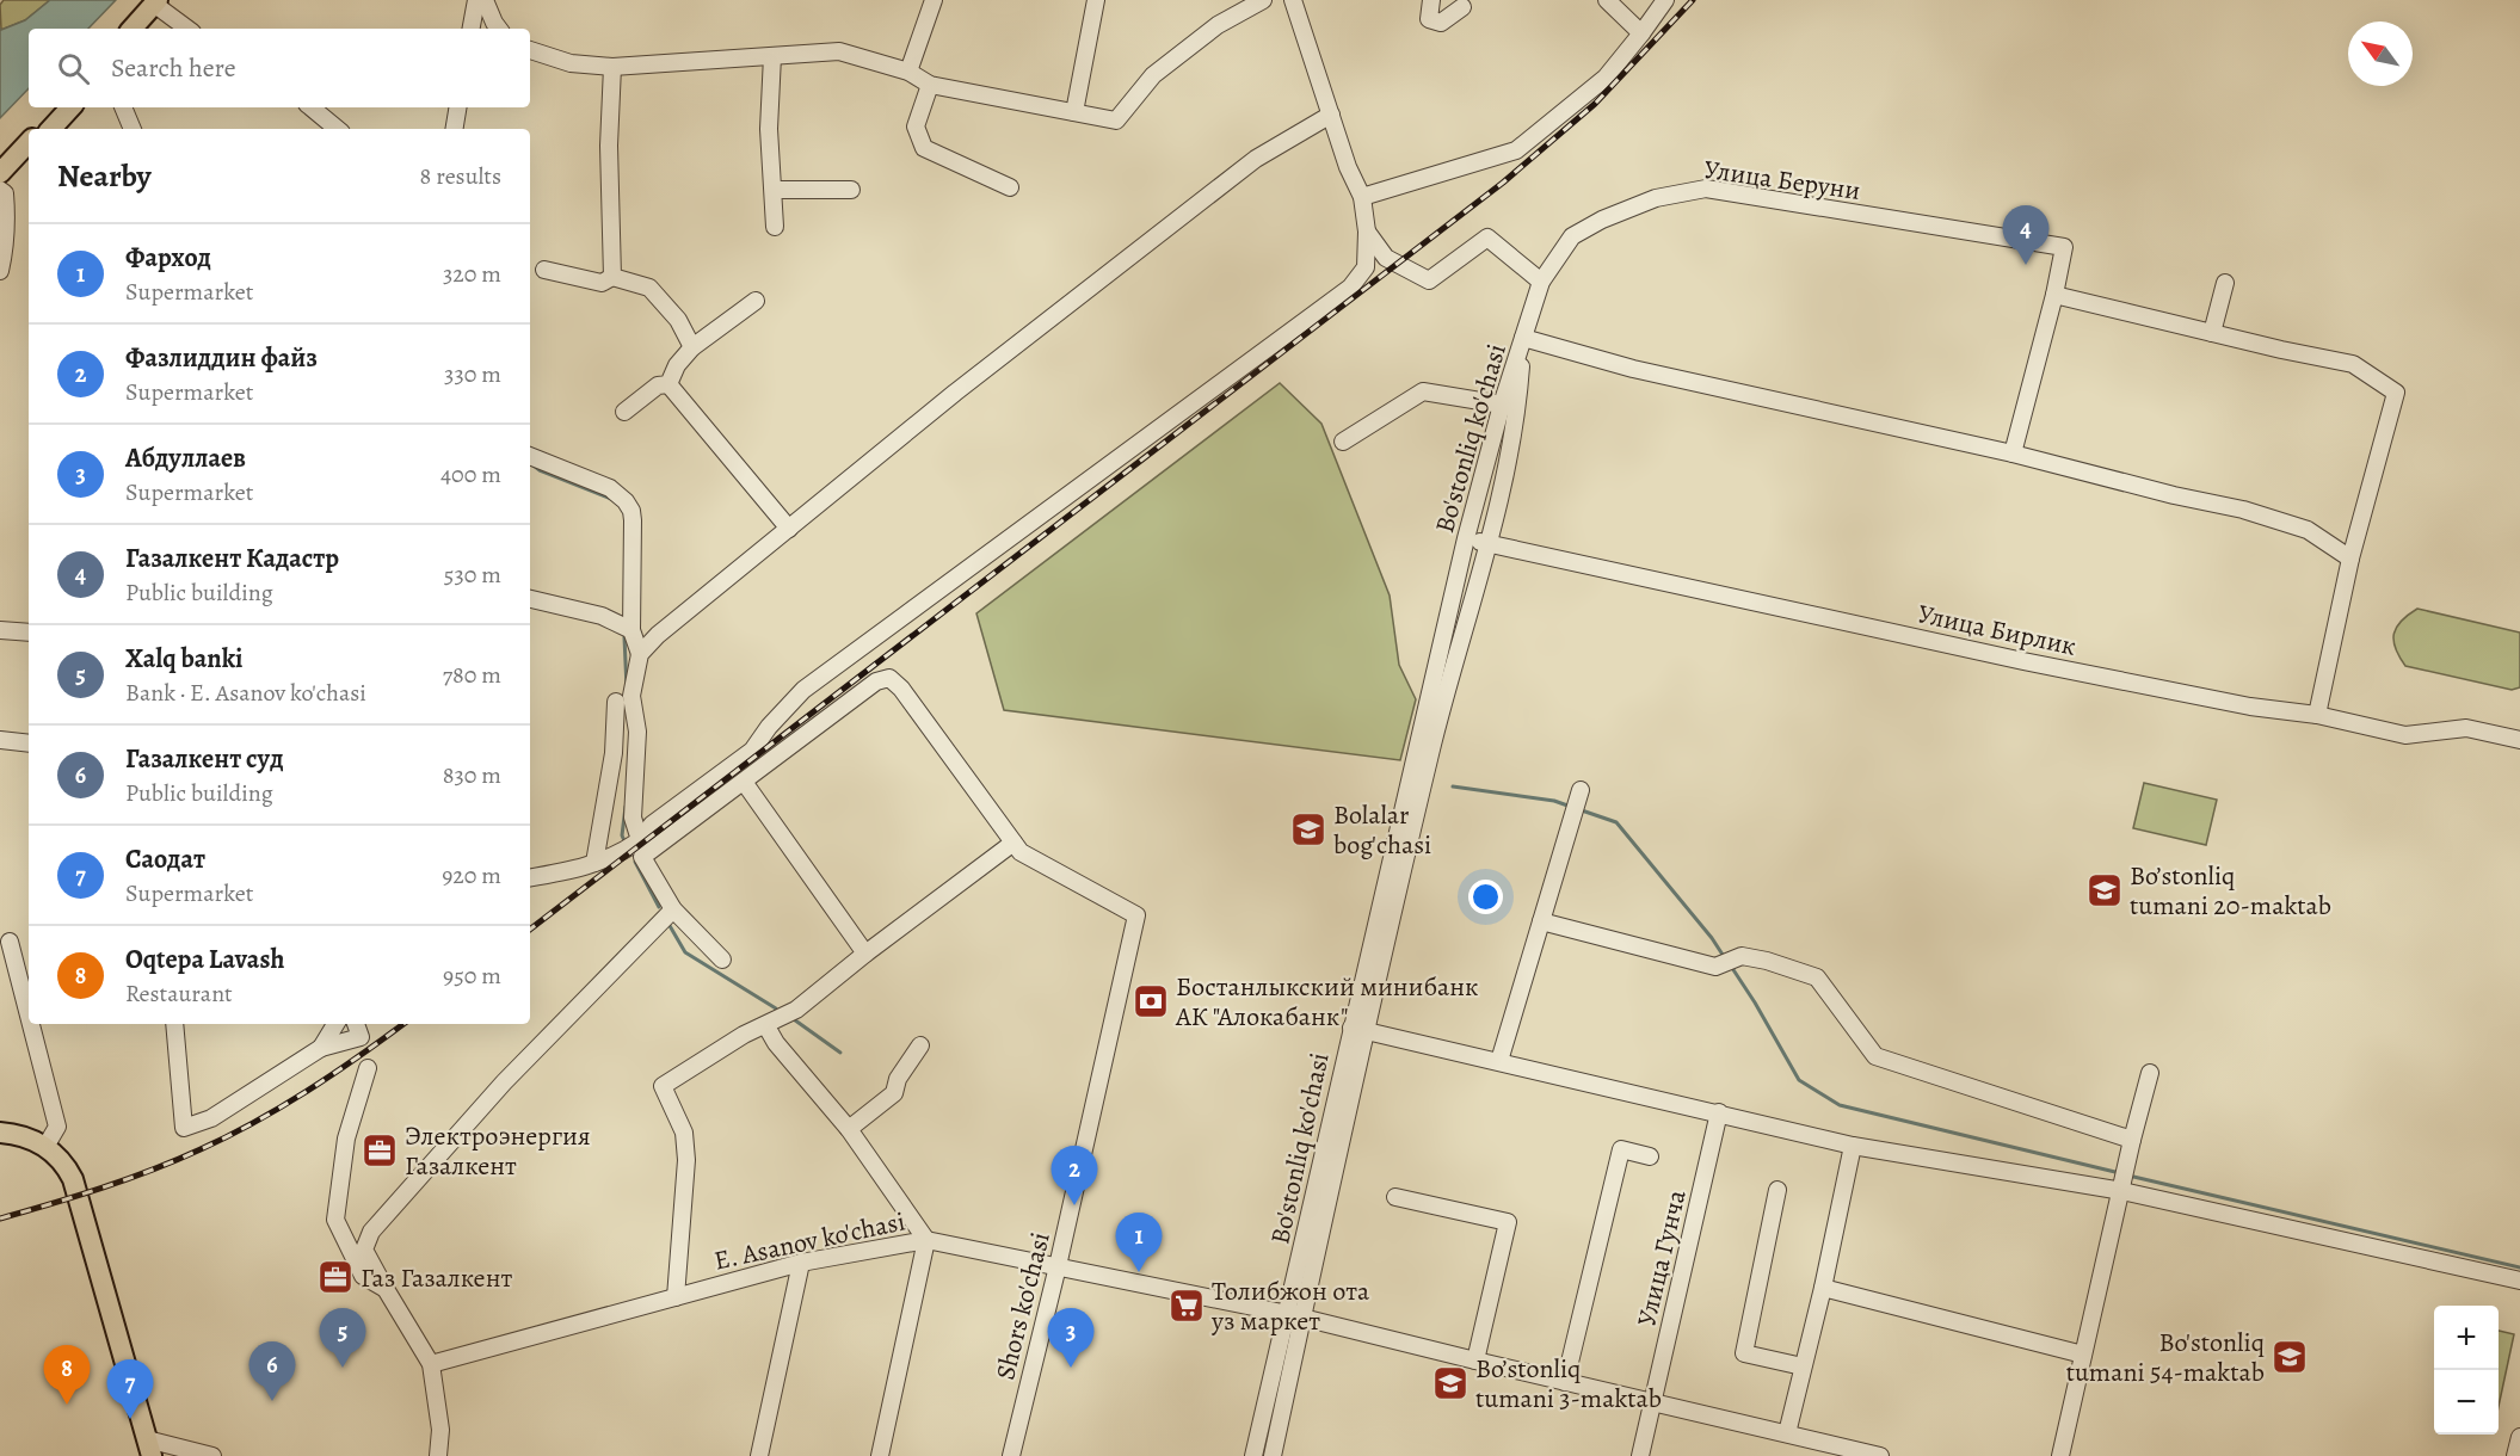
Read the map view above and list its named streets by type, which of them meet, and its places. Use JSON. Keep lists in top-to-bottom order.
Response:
{
  "streets": {
    "street": [
      "Улица Беруни",
      "Bo'stonliq ko'chasi",
      "Улица Бирлик",
      "E. Asanov ko'chasi",
      "Улица Гунча",
      "Shors ko'chasi"
    ]
  },
  "crossings": [
    ["Улица Беруни", "Bo'stonliq ko'chasi"],
    ["Bo'stonliq ko'chasi", "Улица Бирлик"],
    ["Bo'stonliq ko'chasi", "E. Asanov ko'chasi"],
    ["E. Asanov ko'chasi", "Улица Гунча"],
    ["E. Asanov ko'chasi", "Shors ko'chasi"]
  ],
  "places": {
    "school or university": [
      "Bolalar bog'chasi",
      "Bo’stonliq tumani 20-maktab",
      "Bo'stonliq tumani 54-maktab",
      "Bo’stonliq tumani 3-maktab"
    ],
    "bank": ["Бостанлыкский минибанк АК \"Алокабанк\""],
    "office": ["Электроэнергия Газалкент", "Газ Газалкент"],
    "supermarket": ["Толибжон ота уз маркет"]
  },
  "north": "top left",
  "page": {
    "search": "Search here",
    "heading": ["Nearby", "8 results"],
    "pins": [
      "4",
      "2",
      "1",
      "3",
      "5",
      "6",
      "8",
      "7"
    ],
    "list": [
      {
        "mark": "1",
        "name": "Фарход",
        "note": "Supermarket",
        "value": "320 m"
      },
      {
        "mark": "2",
        "name": "Фазлиддин файз",
        "note": "Supermarket",
        "value": "330 m"
      },
      {
        "mark": "3",
        "name": "Абдуллаев",
        "note": "Supermarket",
        "value": "400 m"
      },
      {
        "mark": "4",
        "name": "Газалкент Кадастр",
        "note": "Public building",
        "value": "530 m"
      },
      {
        "mark": "5",
        "name": "Xalq banki",
        "note": "Bank · E. Asanov ko'chasi",
        "value": "780 m"
      },
      {
        "mark": "6",
        "name": "Газалкент суд",
        "note": "Public building",
        "value": "830 m"
      },
      {
        "mark": "7",
        "name": "Саодат",
        "note": "Supermarket",
        "value": "920 m"
      },
      {
        "mark": "8",
        "name": "Oqtepa Lavash",
        "note": "Restaurant",
        "value": "950 m"
      }
    ],
    "map_buttons": ["+", "−"]
  }
}
